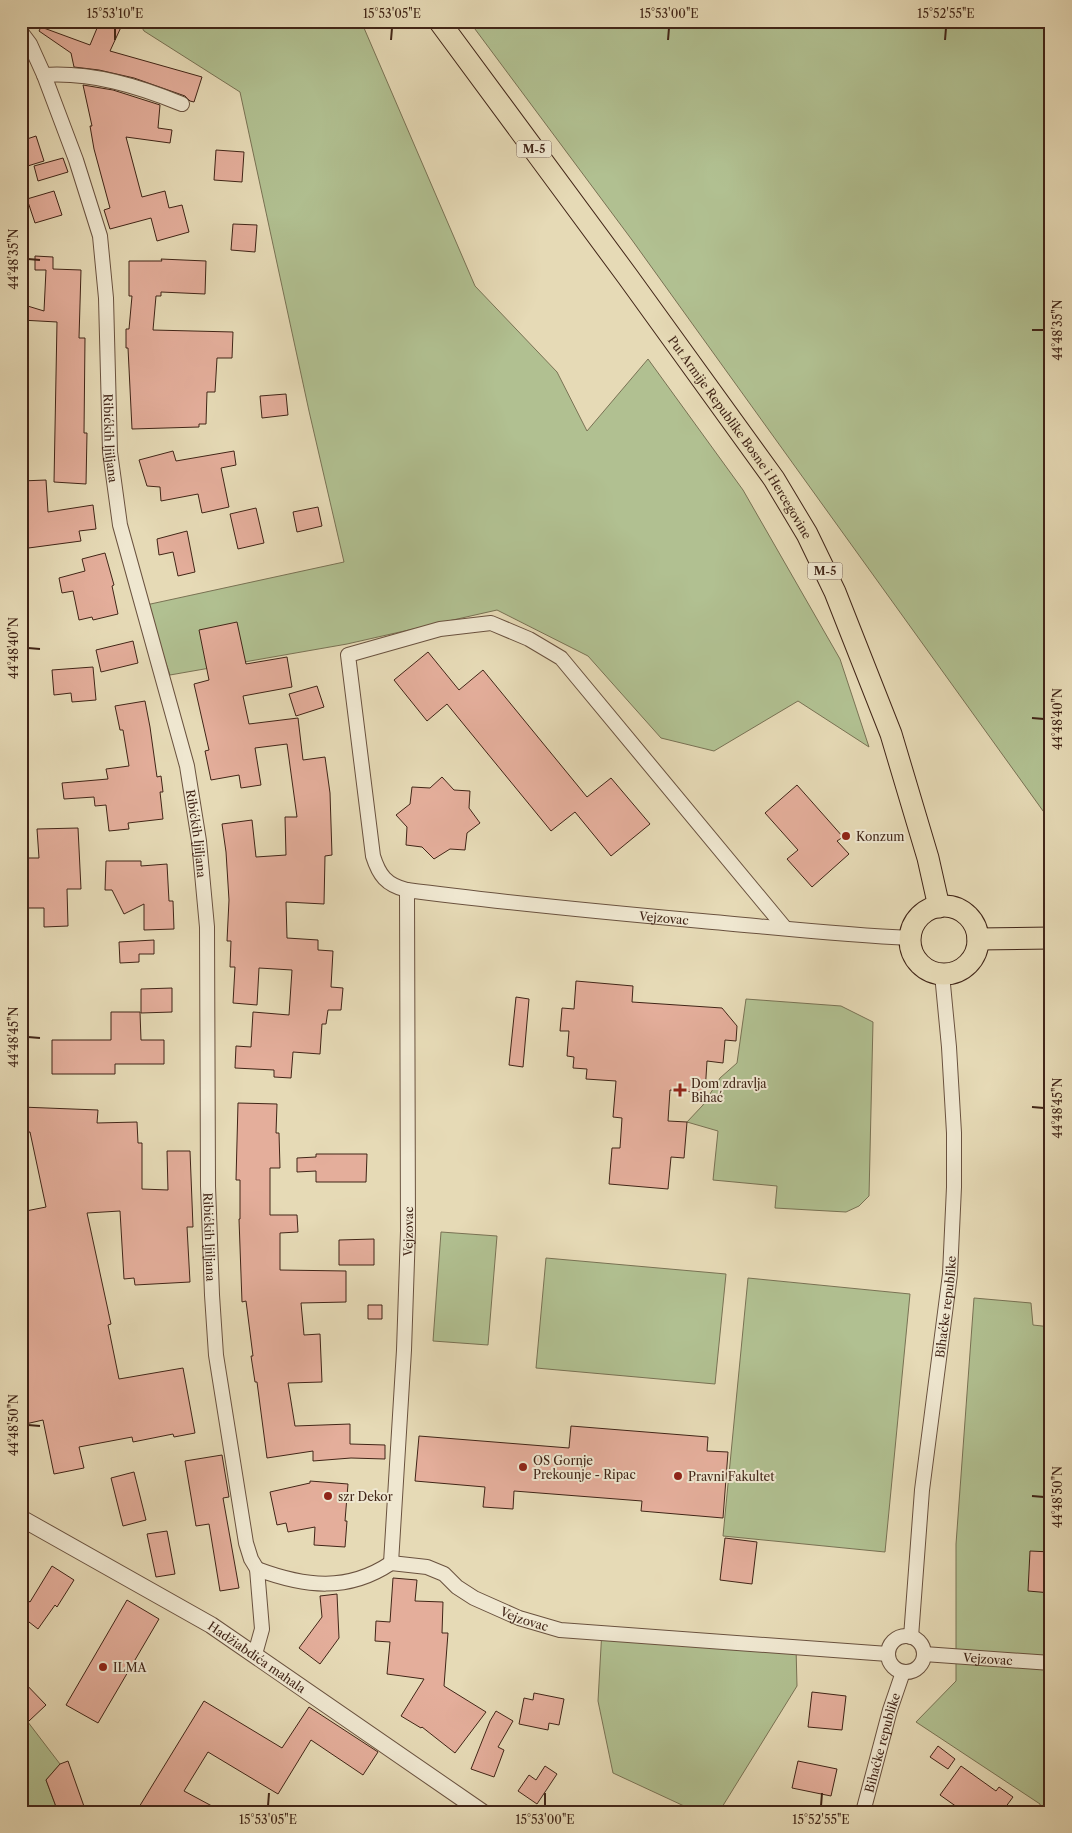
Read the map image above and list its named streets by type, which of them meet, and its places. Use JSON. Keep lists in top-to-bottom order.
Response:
{
  "streets": {
    "main road": ["M-5", "Put Armije Republike Bosne i Hercegovine"],
    "street": [
      "Ribićkih ljiljana",
      "Vejzovac",
      "Bihaćke republike",
      "Hadžiabdića mahala"
    ]
  },
  "crossings": [
    ["Ribićkih ljiljana", "Hadžiabdića mahala"],
    ["Put Armije Republike Bosne i Hercegovine", "Vejzovac"],
    ["Put Armije Republike Bosne i Hercegovine", "Bihaćke republike"],
    ["Vejzovac", "Bihaćke republike"]
  ],
  "places": {
    "other": [
      "Konzum",
      "OS Gornje Prekounje - Ripac",
      "Pravni Fakultet",
      "szr Dekor",
      "ILMA"
    ],
    "health": ["Dom zdravlja Bihać"]
  },
  "coordinates": [
    "15°53'10\"E",
    "15°53'05\"E",
    "15°53'00\"E",
    "15°52'55\"E",
    "44°48'35\"N",
    "44°48'40\"N",
    "44°48'45\"N",
    "44°48'50\"N"
  ]
}
